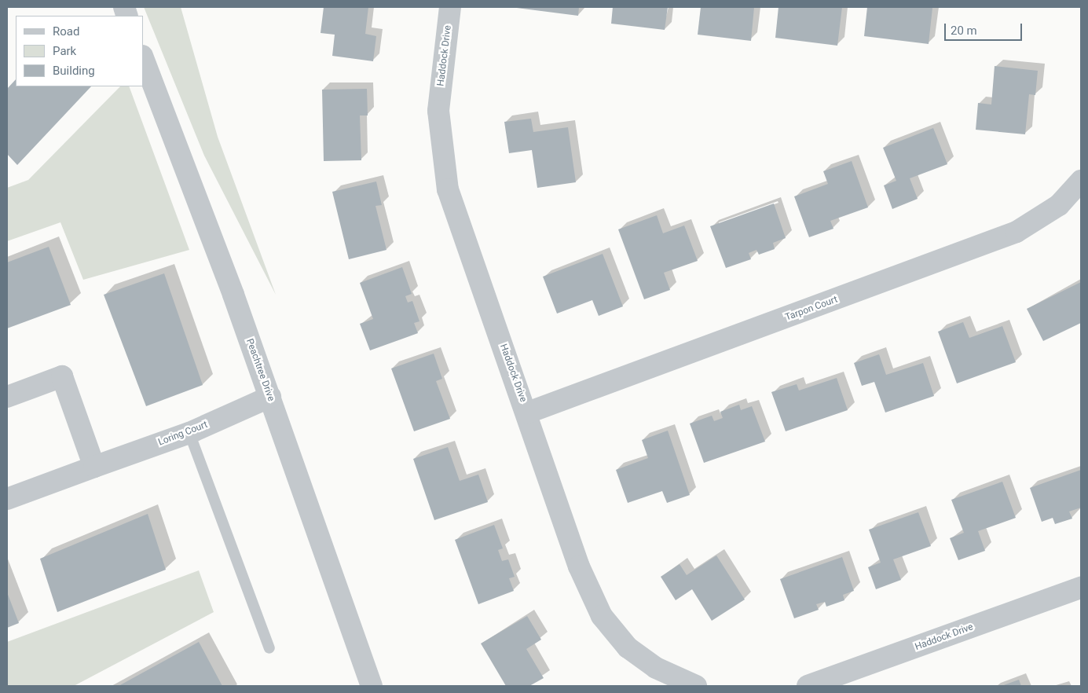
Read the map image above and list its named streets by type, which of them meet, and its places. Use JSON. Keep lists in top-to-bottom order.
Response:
{
  "streets": {
    "street": [
      "Haddock Drive",
      "Tarpon Court",
      "Peachtree Drive",
      "Loring Court"
    ]
  },
  "crossings": [
    ["Haddock Drive", "Tarpon Court"],
    ["Peachtree Drive", "Loring Court"]
  ],
  "legend": ["Road", "Park", "Building"],
  "scale_bar": "20 m"
}
